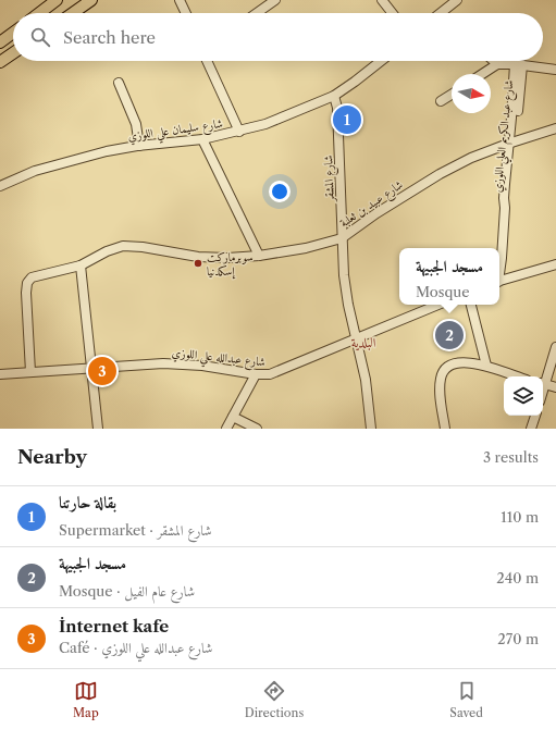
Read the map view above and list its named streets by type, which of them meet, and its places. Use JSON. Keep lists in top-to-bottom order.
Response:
{
  "streets": {
    "street": [
      "شارع سليمان علي اللوزي",
      "شارع عبد الكريم العلي اللوزي",
      "شارع المشقر",
      "شارع عبيد بن ثعلبة",
      "شارع عبدالله علي اللوزي"
    ]
  },
  "crossings": [
    ["شارع سليمان علي اللوزي", "شارع المشقر"],
    ["شارع عبد الكريم العلي اللوزي", "شارع عبيد بن ثعلبة"],
    ["شارع المشقر", "شارع عبيد بن ثعلبة"],
    ["شارع المشقر", "شارع عبدالله علي اللوزي"],
    ["شارع عبيد بن ثعلبة", "شارع عبدالله علي اللوزي"]
  ],
  "districts": ["البلدية"],
  "places": ["سوبرماركت إسكدنيا"],
  "north": "right",
  "page": {
    "search": "Search here",
    "pins": ["1", "2", "3"],
    "popup": ["مسجد الجبيهة", "Mosque"],
    "heading": ["Nearby", "3 results"],
    "list": [
      {
        "mark": "1",
        "name": "بقالة حارتنا",
        "note": "Supermarket · شارع المشقر",
        "value": "110 m"
      },
      {
        "mark": "2",
        "name": "مسجد الجبيهة",
        "note": "Mosque · شارع عام الفيل",
        "value": "240 m"
      },
      {
        "mark": "3",
        "name": "İnternet kafe",
        "note": "Café · شارع عبدالله علي اللوزي",
        "value": "270 m"
      }
    ],
    "nav": ["Map", "Directions", "Saved"]
  }
}
